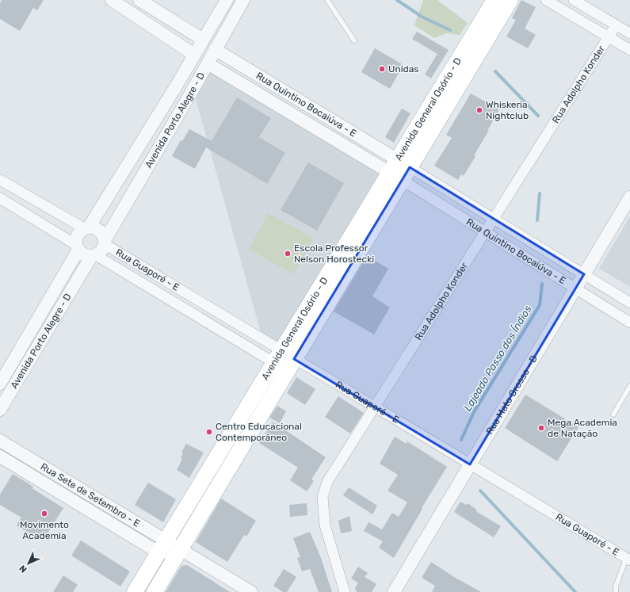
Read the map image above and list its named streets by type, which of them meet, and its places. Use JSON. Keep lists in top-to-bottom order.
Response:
{
  "streets": {
    "main road": ["Avenida General Osório - D"],
    "street": [
      "Rua Adolpho Konder",
      "Rua Quintino Bocaiúva - E",
      "Avenida Porto Alegre - D",
      "Rua Guaporé - E",
      "Rua Mato Grosso - D",
      "Rua Sete de Setembro - E"
    ]
  },
  "crossings": [
    ["Rua Adolpho Konder", "Rua Quintino Bocaiúva - E"],
    ["Rua Adolpho Konder", "Rua Guaporé - E"],
    ["Rua Quintino Bocaiúva - E", "Avenida General Osório - D"],
    ["Rua Quintino Bocaiúva - E", "Avenida Porto Alegre - D"],
    ["Rua Quintino Bocaiúva - E", "Rua Mato Grosso - D"],
    ["Avenida General Osório - D", "Rua Guaporé - E"],
    ["Avenida General Osório - D", "Rua Sete de Setembro - E"],
    ["Avenida Porto Alegre - D", "Rua Guaporé - E"],
    ["Rua Guaporé - E", "Rua Mato Grosso - D"]
  ],
  "water": ["Lajeado Passo dos Índios"],
  "places": [
    "Unidas",
    "Whiskeria Nightclub",
    "Escola Professor Nelson Horostecki",
    "Mega Academia de Natação",
    "Centro Educacional Contemporâneo",
    "Movimento Academia"
  ],
  "north": "bottom left"
}
